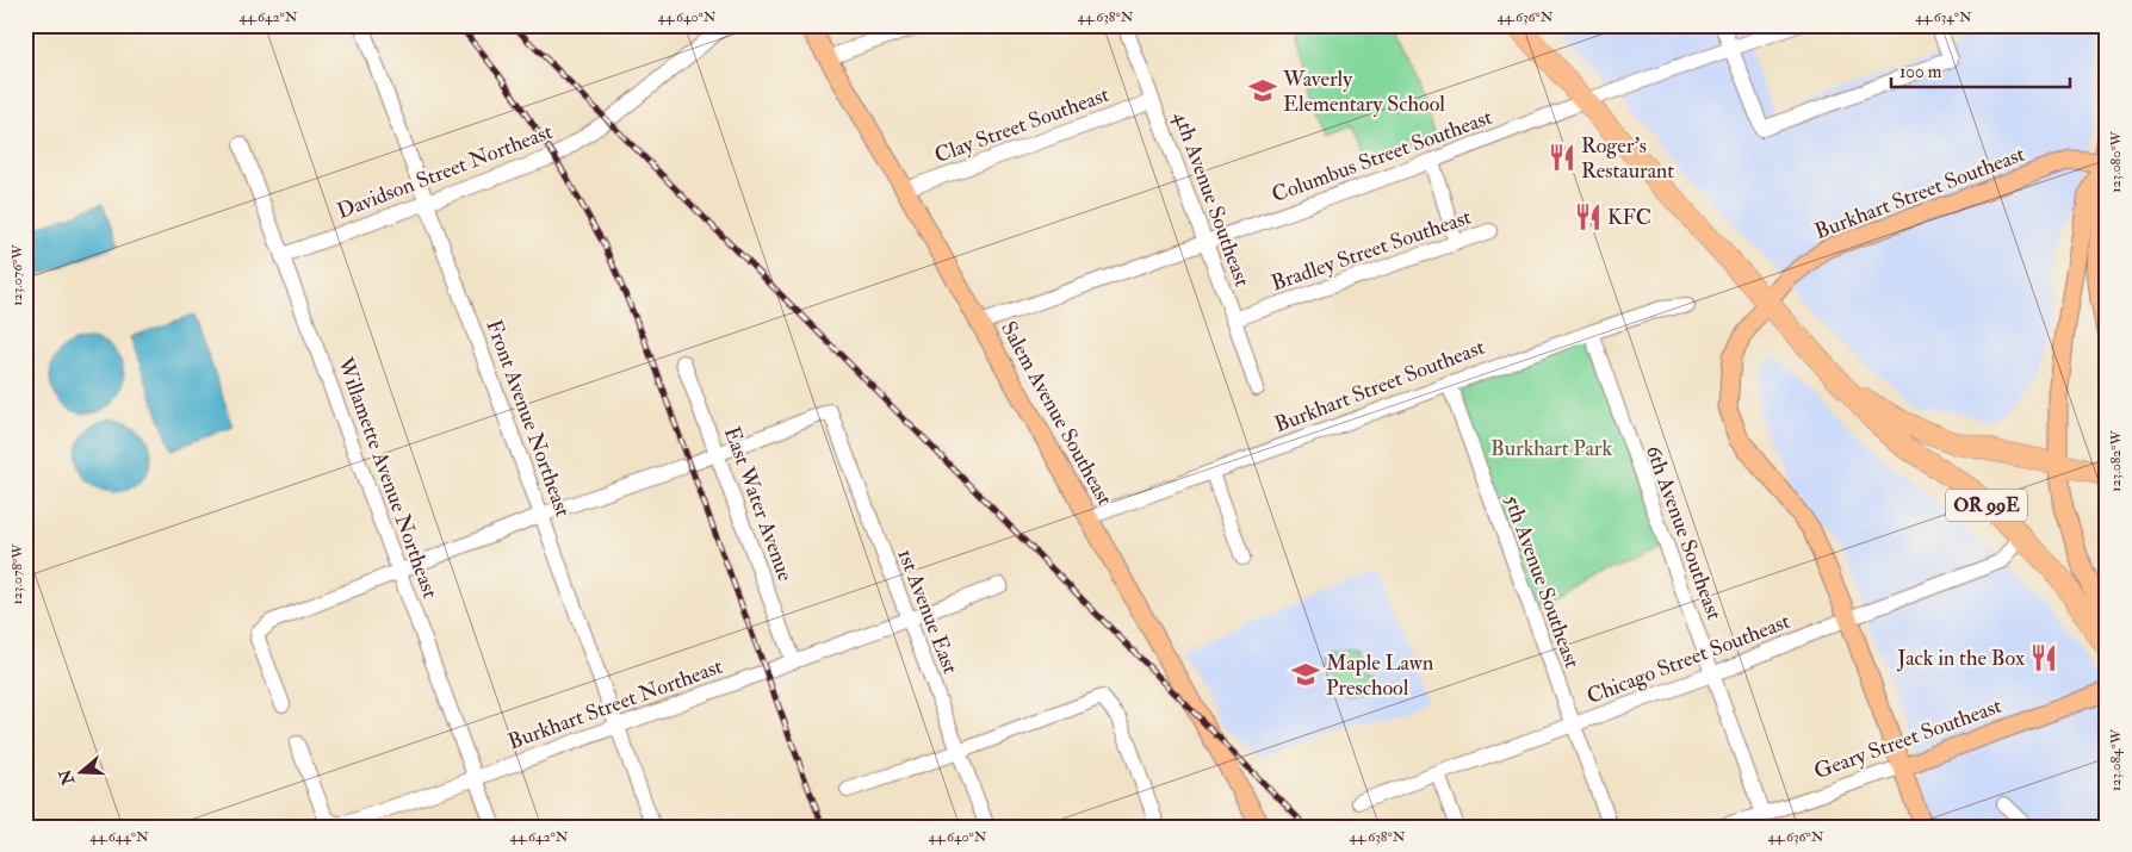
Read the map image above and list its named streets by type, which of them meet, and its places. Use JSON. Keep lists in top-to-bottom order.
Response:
{
  "streets": {
    "highway": ["OR 99E"],
    "main road": ["Burkhart Street Southeast", "Salem Avenue Southeast", "Geary Street Southeast"],
    "street": [
      "Clay Street Southeast",
      "Columbus Street Southeast",
      "Davidson Street Northeast",
      "4th Avenue Southeast",
      "Bradley Street Southeast",
      "Front Avenue Northeast",
      "Willamette Avenue Northeast",
      "East Water Avenue",
      "6th Avenue Southeast",
      "5th Avenue Southeast",
      "1st Avenue East",
      "Chicago Street Southeast",
      "Burkhart Street Northeast"
    ]
  },
  "crossings": [
    ["Clay Street Southeast", "4th Avenue Southeast"],
    ["Clay Street Southeast", "Salem Avenue Southeast"],
    ["Columbus Street Southeast", "4th Avenue Southeast"],
    ["Columbus Street Southeast", "Salem Avenue Southeast"],
    ["Columbus Street Southeast", "OR 99E"],
    ["Davidson Street Northeast", "Front Avenue Northeast"],
    ["Davidson Street Northeast", "Willamette Avenue Northeast"],
    ["Burkhart Street Southeast", "Salem Avenue Southeast"],
    ["Burkhart Street Southeast", "OR 99E"],
    ["Burkhart Street Southeast", "6th Avenue Southeast"],
    ["Burkhart Street Southeast", "5th Avenue Southeast"],
    ["Burkhart Street Southeast", "Chicago Street Southeast"],
    ["Burkhart Street Southeast", "Geary Street Southeast"],
    ["4th Avenue Southeast", "Bradley Street Southeast"],
    ["Front Avenue Northeast", "Burkhart Street Northeast"],
    ["Willamette Avenue Northeast", "Burkhart Street Northeast"],
    ["East Water Avenue", "1st Avenue East"],
    ["East Water Avenue", "Burkhart Street Northeast"],
    ["OR 99E", "Chicago Street Southeast"],
    ["6th Avenue Southeast", "Chicago Street Southeast"],
    ["6th Avenue Southeast", "Geary Street Southeast"],
    ["5th Avenue Southeast", "Chicago Street Southeast"],
    ["1st Avenue East", "Burkhart Street Northeast"]
  ],
  "parks": ["Burkhart Park"],
  "places": {
    "school or university": ["Waverly Elementary School", "Maple Lawn Preschool"],
    "restaurant": ["Roger's Restaurant", "KFC", "Jack in the Box"]
  },
  "scale_bar": "100 m",
  "north": "left",
  "coordinates": [
    "44.642°N",
    "44.640°N",
    "44.638°N",
    "44.636°N",
    "44.634°N",
    "123.080°W",
    "123.076°W",
    "123.082°W",
    "123.078°W",
    "123.084°W",
    "44.644°N"
  ]
}
